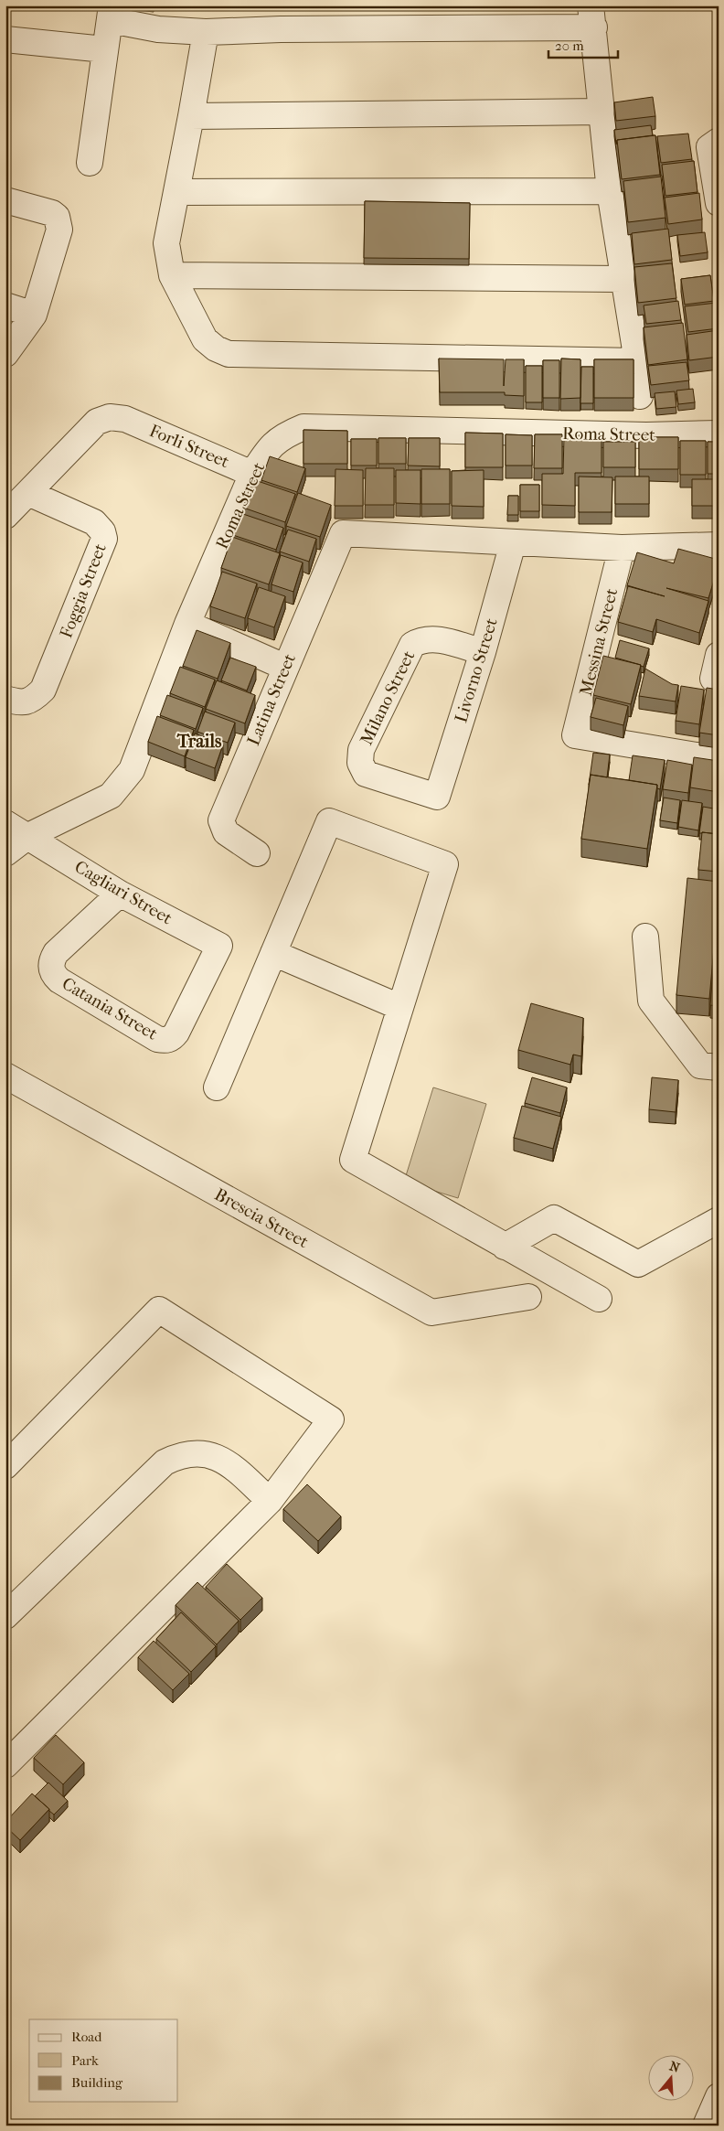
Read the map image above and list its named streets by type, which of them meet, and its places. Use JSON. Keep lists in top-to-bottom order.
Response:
{
  "streets": {
    "street": [
      "Roma Street",
      "Forli Street",
      "Foggia Street",
      "Messina Street",
      "Livorno Street",
      "Milano Street",
      "Latina Street",
      "Cagliari Street",
      "Catania Street",
      "Brescia Street"
    ]
  },
  "crossings": [
    ["Roma Street", "Forli Street"],
    ["Roma Street", "Cagliari Street"],
    ["Forli Street", "Foggia Street"],
    ["Livorno Street", "Milano Street"],
    ["Livorno Street", "Latina Street"],
    ["Cagliari Street", "Catania Street"]
  ],
  "districts": ["Trails"],
  "legend": ["Road", "Park", "Building"],
  "scale_bar": "20 m",
  "north": "top"
}
